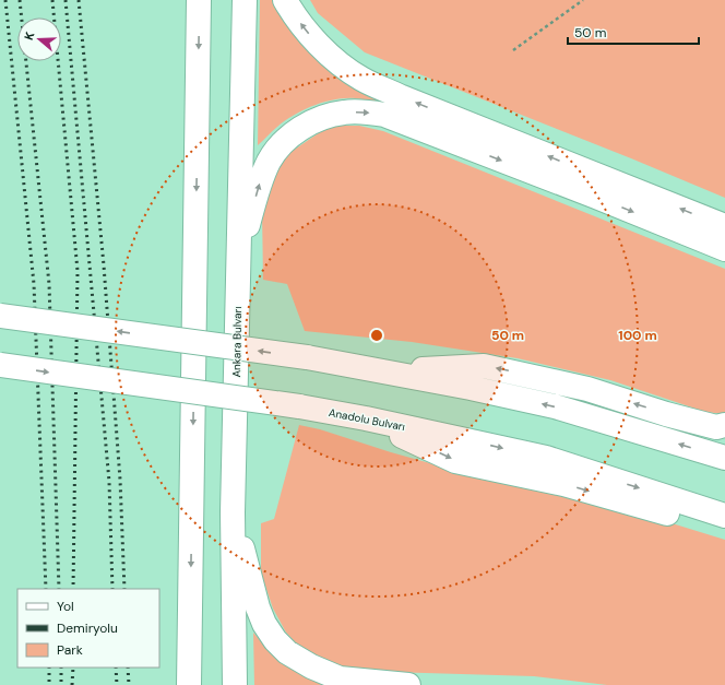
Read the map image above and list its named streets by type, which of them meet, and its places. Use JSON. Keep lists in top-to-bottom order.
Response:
{
  "streets": {
    "main road": ["Ankara Bulvarı", "Anadolu Bulvarı"]
  },
  "legend": ["Yol", "Demiryolu", "Park"],
  "scale_bar": "50 m",
  "north": "left",
  "rings": ["50 m", "100 m"]
}
